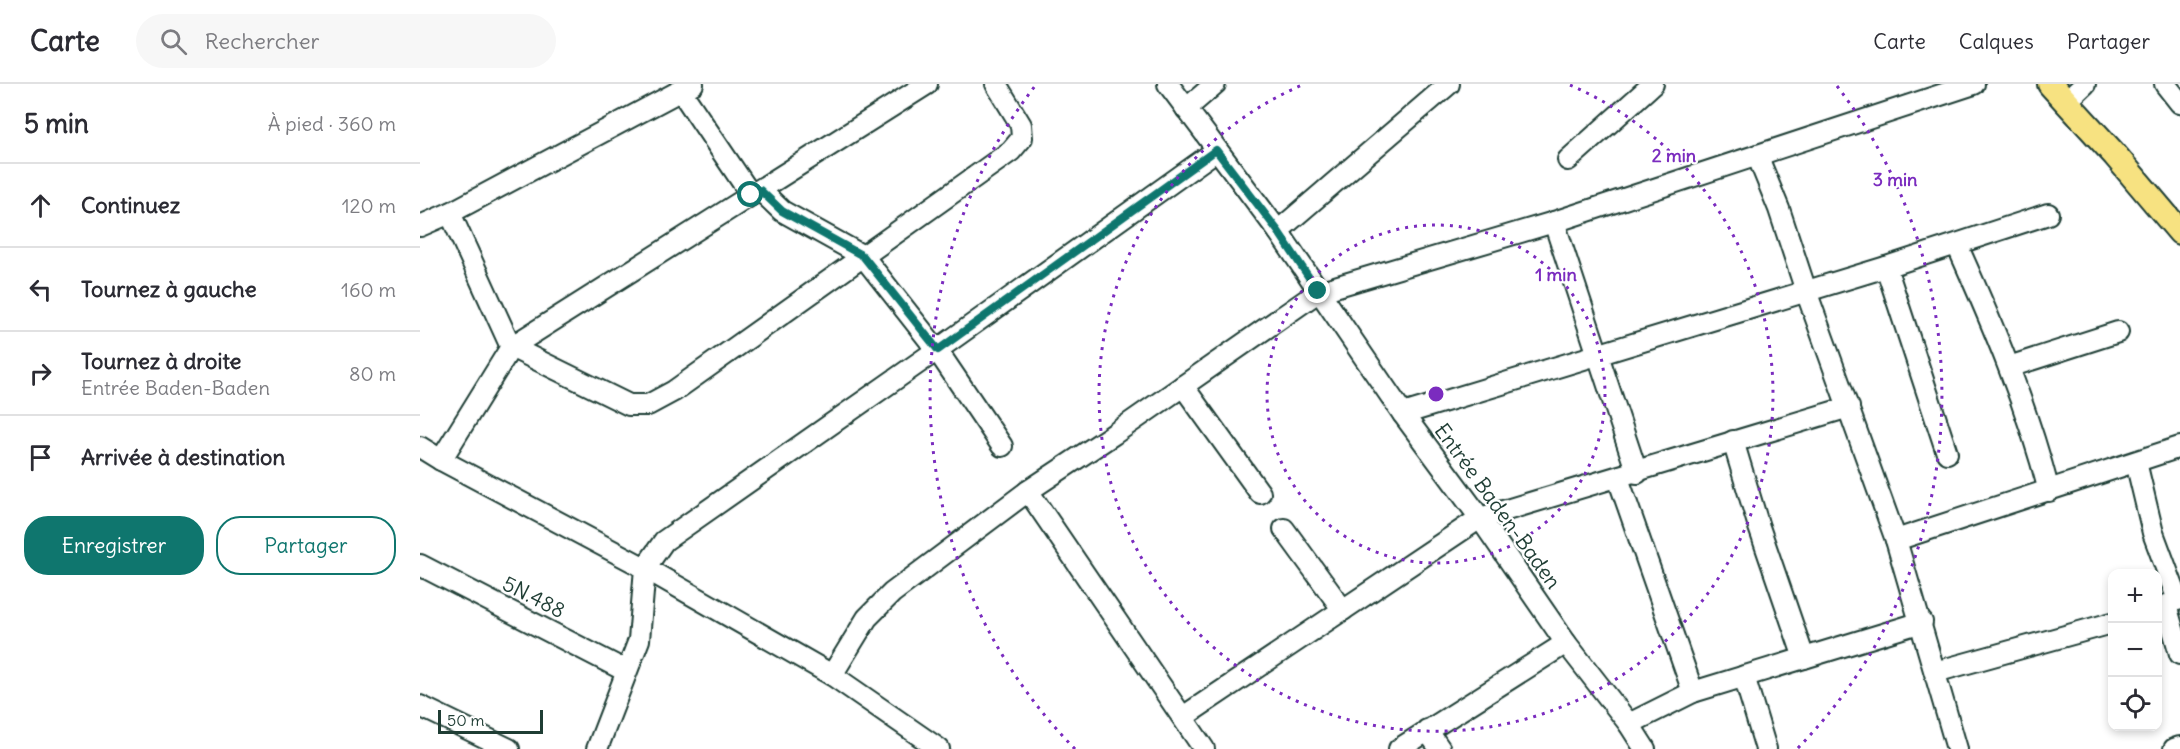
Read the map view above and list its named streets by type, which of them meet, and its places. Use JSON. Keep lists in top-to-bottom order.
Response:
{
  "streets": {
    "street": ["Entrée Baden-Baden", "5N.488"]
  },
  "scale_bar": "50 m",
  "page": {
    "header": "Carte",
    "search": "Rechercher",
    "nav": ["Carte", "Calques", "Partager"],
    "heading": ["5 min", "À pied · 360 m"],
    "list": [
      ["Continuez", "120 m"],
      ["Tournez à gauche", "160 m"],
      ["Tournez à droite", "Entrée Baden-Baden", "80 m"],
      "Arrivée à destination"
    ],
    "buttons": ["Enregistrer", "Partager"],
    "map_buttons": ["+", "−"],
    "scale": "50 m"
  },
  "rings": ["2 min", "3 min", "1 min"]
}
